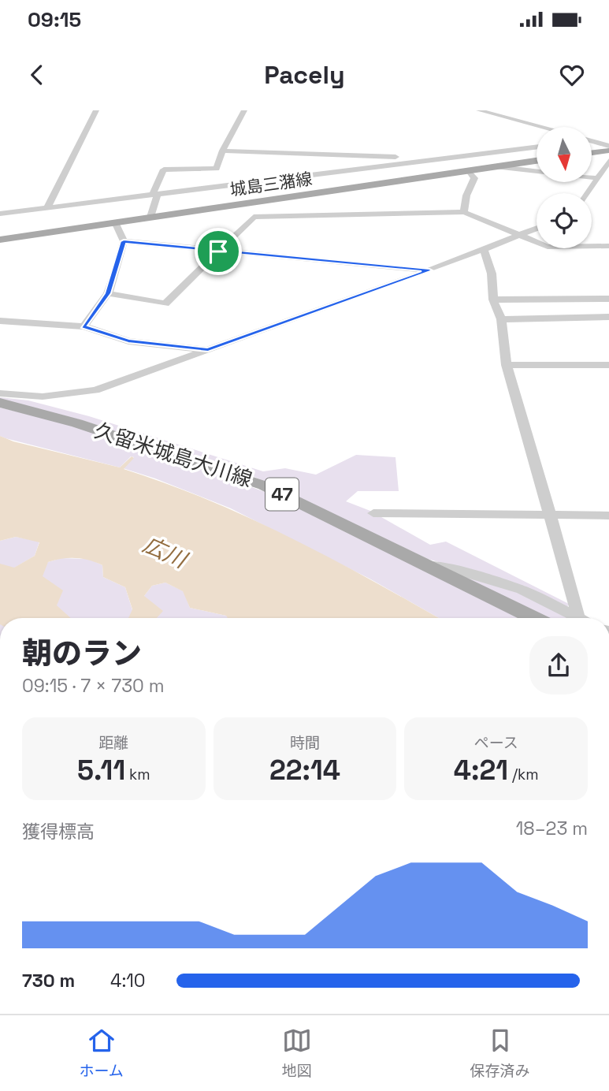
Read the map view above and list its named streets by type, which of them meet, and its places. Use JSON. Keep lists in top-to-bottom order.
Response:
{
  "streets": {
    "main road": ["城島三潴線", "久留米城島大川線", "47"]
  },
  "water": ["広川"],
  "north": "bottom",
  "page": {
    "status": "09:15",
    "header": "Pacely",
    "heading": ["朝のラン", "09:15 · 7 × 730 m"],
    "stats": [
      ["距離", "5.11 km"],
      ["時間", "22:14"],
      ["ペース", "4:21 /km"]
    ],
    "chart": ["獲得標高", "18–23 m"],
    "list": [
      {
        "name": "730 m",
        "note": "4:10"
      }
    ],
    "tabs": ["ホーム", "地図", "保存済み"]
  }
}
